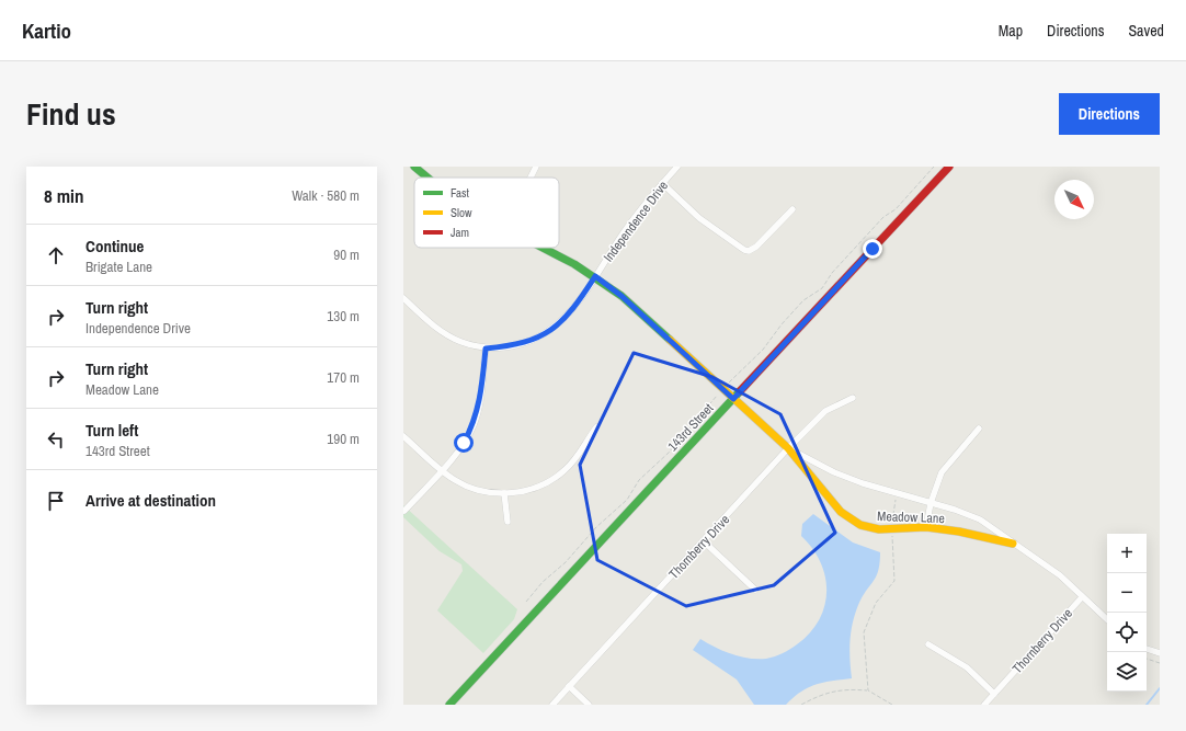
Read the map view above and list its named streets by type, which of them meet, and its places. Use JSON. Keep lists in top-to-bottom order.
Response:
{
  "streets": {
    "street": [
      "Independence Drive",
      "143rd Street",
      "Meadow Lane",
      "Thornberry Drive"
    ]
  },
  "crossings": [
    ["Independence Drive", "Meadow Lane"],
    ["143rd Street", "Meadow Lane"],
    ["Meadow Lane", "Thornberry Drive"]
  ],
  "legend": ["Fast", "Slow", "Jam"],
  "north": "bottom right",
  "page": {
    "header": "Kartio",
    "nav": ["Map", "Directions", "Saved"],
    "title": "Find us",
    "buttons": "Directions",
    "heading": ["8 min", "Walk · 580 m"],
    "list": [
      ["Continue", "Brigate Lane", "90 m"],
      ["Turn right", "Independence Drive", "130 m"],
      ["Turn right", "Meadow Lane", "170 m"],
      ["Turn left", "143rd Street", "190 m"],
      "Arrive at destination"
    ],
    "map_buttons": ["+", "−"]
  }
}
